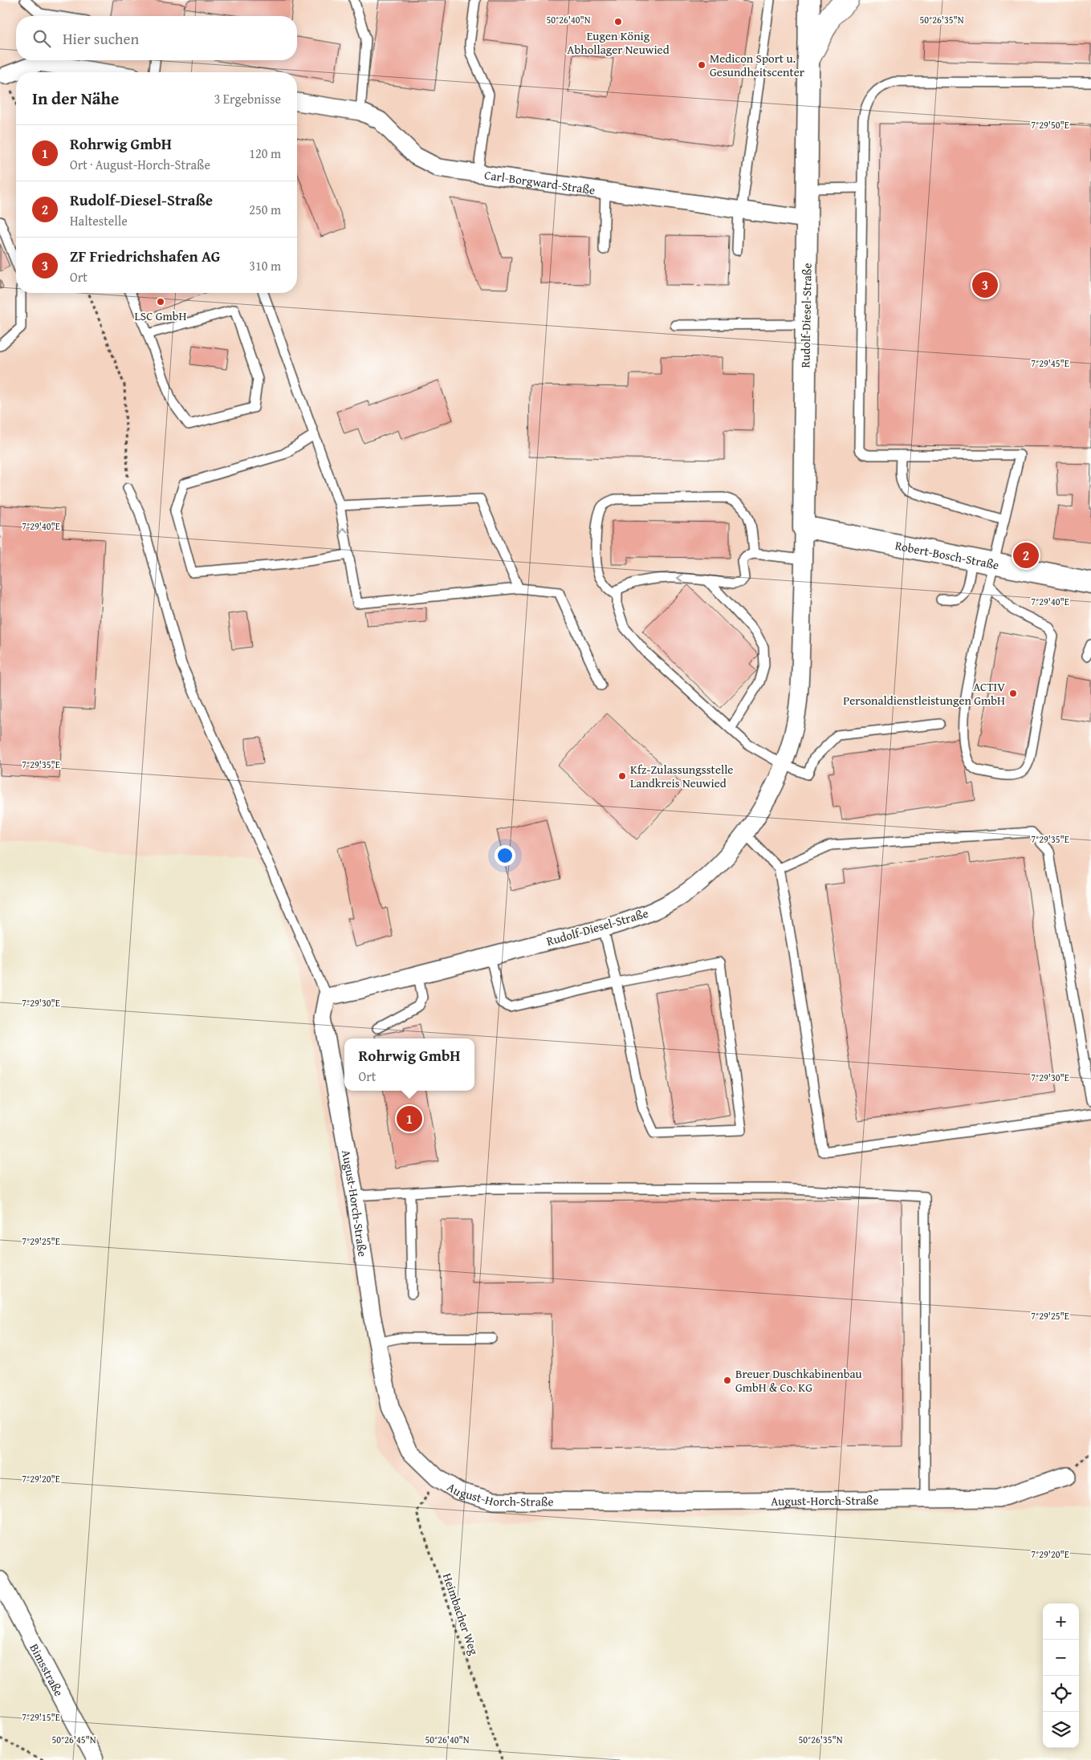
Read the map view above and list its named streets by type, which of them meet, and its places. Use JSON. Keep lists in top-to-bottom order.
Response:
{
  "streets": {
    "street": [
      "Carl-Borgward-Straße",
      "Rudolf-Diesel-Straße",
      "Robert-Bosch-Straße",
      "August-Horch-Straße",
      "Bimsstraße"
    ],
    "path": ["Heimbacher Weg"]
  },
  "crossings": [
    ["Carl-Borgward-Straße", "Rudolf-Diesel-Straße"],
    ["Rudolf-Diesel-Straße", "Robert-Bosch-Straße"],
    ["Rudolf-Diesel-Straße", "August-Horch-Straße"],
    ["August-Horch-Straße", "Heimbacher Weg"]
  ],
  "places": [
    "Eugen König Abhollager Neuwied",
    "Medicon Sport u. Gesundheitscenter",
    "LSC GmbH",
    "ACTIV Personaldienstleistungen GmbH",
    "Kfz-Zulassungsstelle Landkreis Neuwied",
    "Breuer Duschkabinenbau GmbH & Co. KG"
  ],
  "page": {
    "search": "Hier suchen",
    "heading": ["In der Nähe", "3 Ergebnisse"],
    "list": [
      {
        "mark": "1",
        "name": "Rohrwig GmbH",
        "note": "Ort · August-Horch-Straße",
        "value": "120 m"
      },
      {
        "mark": "2",
        "name": "Rudolf-Diesel-Straße",
        "note": "Haltestelle",
        "value": "250 m"
      },
      {
        "mark": "3",
        "name": "ZF Friedrichshafen AG",
        "note": "Ort",
        "value": "310 m"
      }
    ],
    "pins": ["3", "2", "1"],
    "popup": ["Rohrwig GmbH", "Ort"],
    "map_buttons": ["+", "−"]
  },
  "coordinates": [
    "50°26'40\"N",
    "50°26'35\"N",
    "7°29'50\"E",
    "7°29'45\"E",
    "7°29'40\"E",
    "7°29'35\"E",
    "7°29'30\"E",
    "7°29'25\"E",
    "7°29'20\"E",
    "7°29'15\"E",
    "50°26'45\"N"
  ]
}
